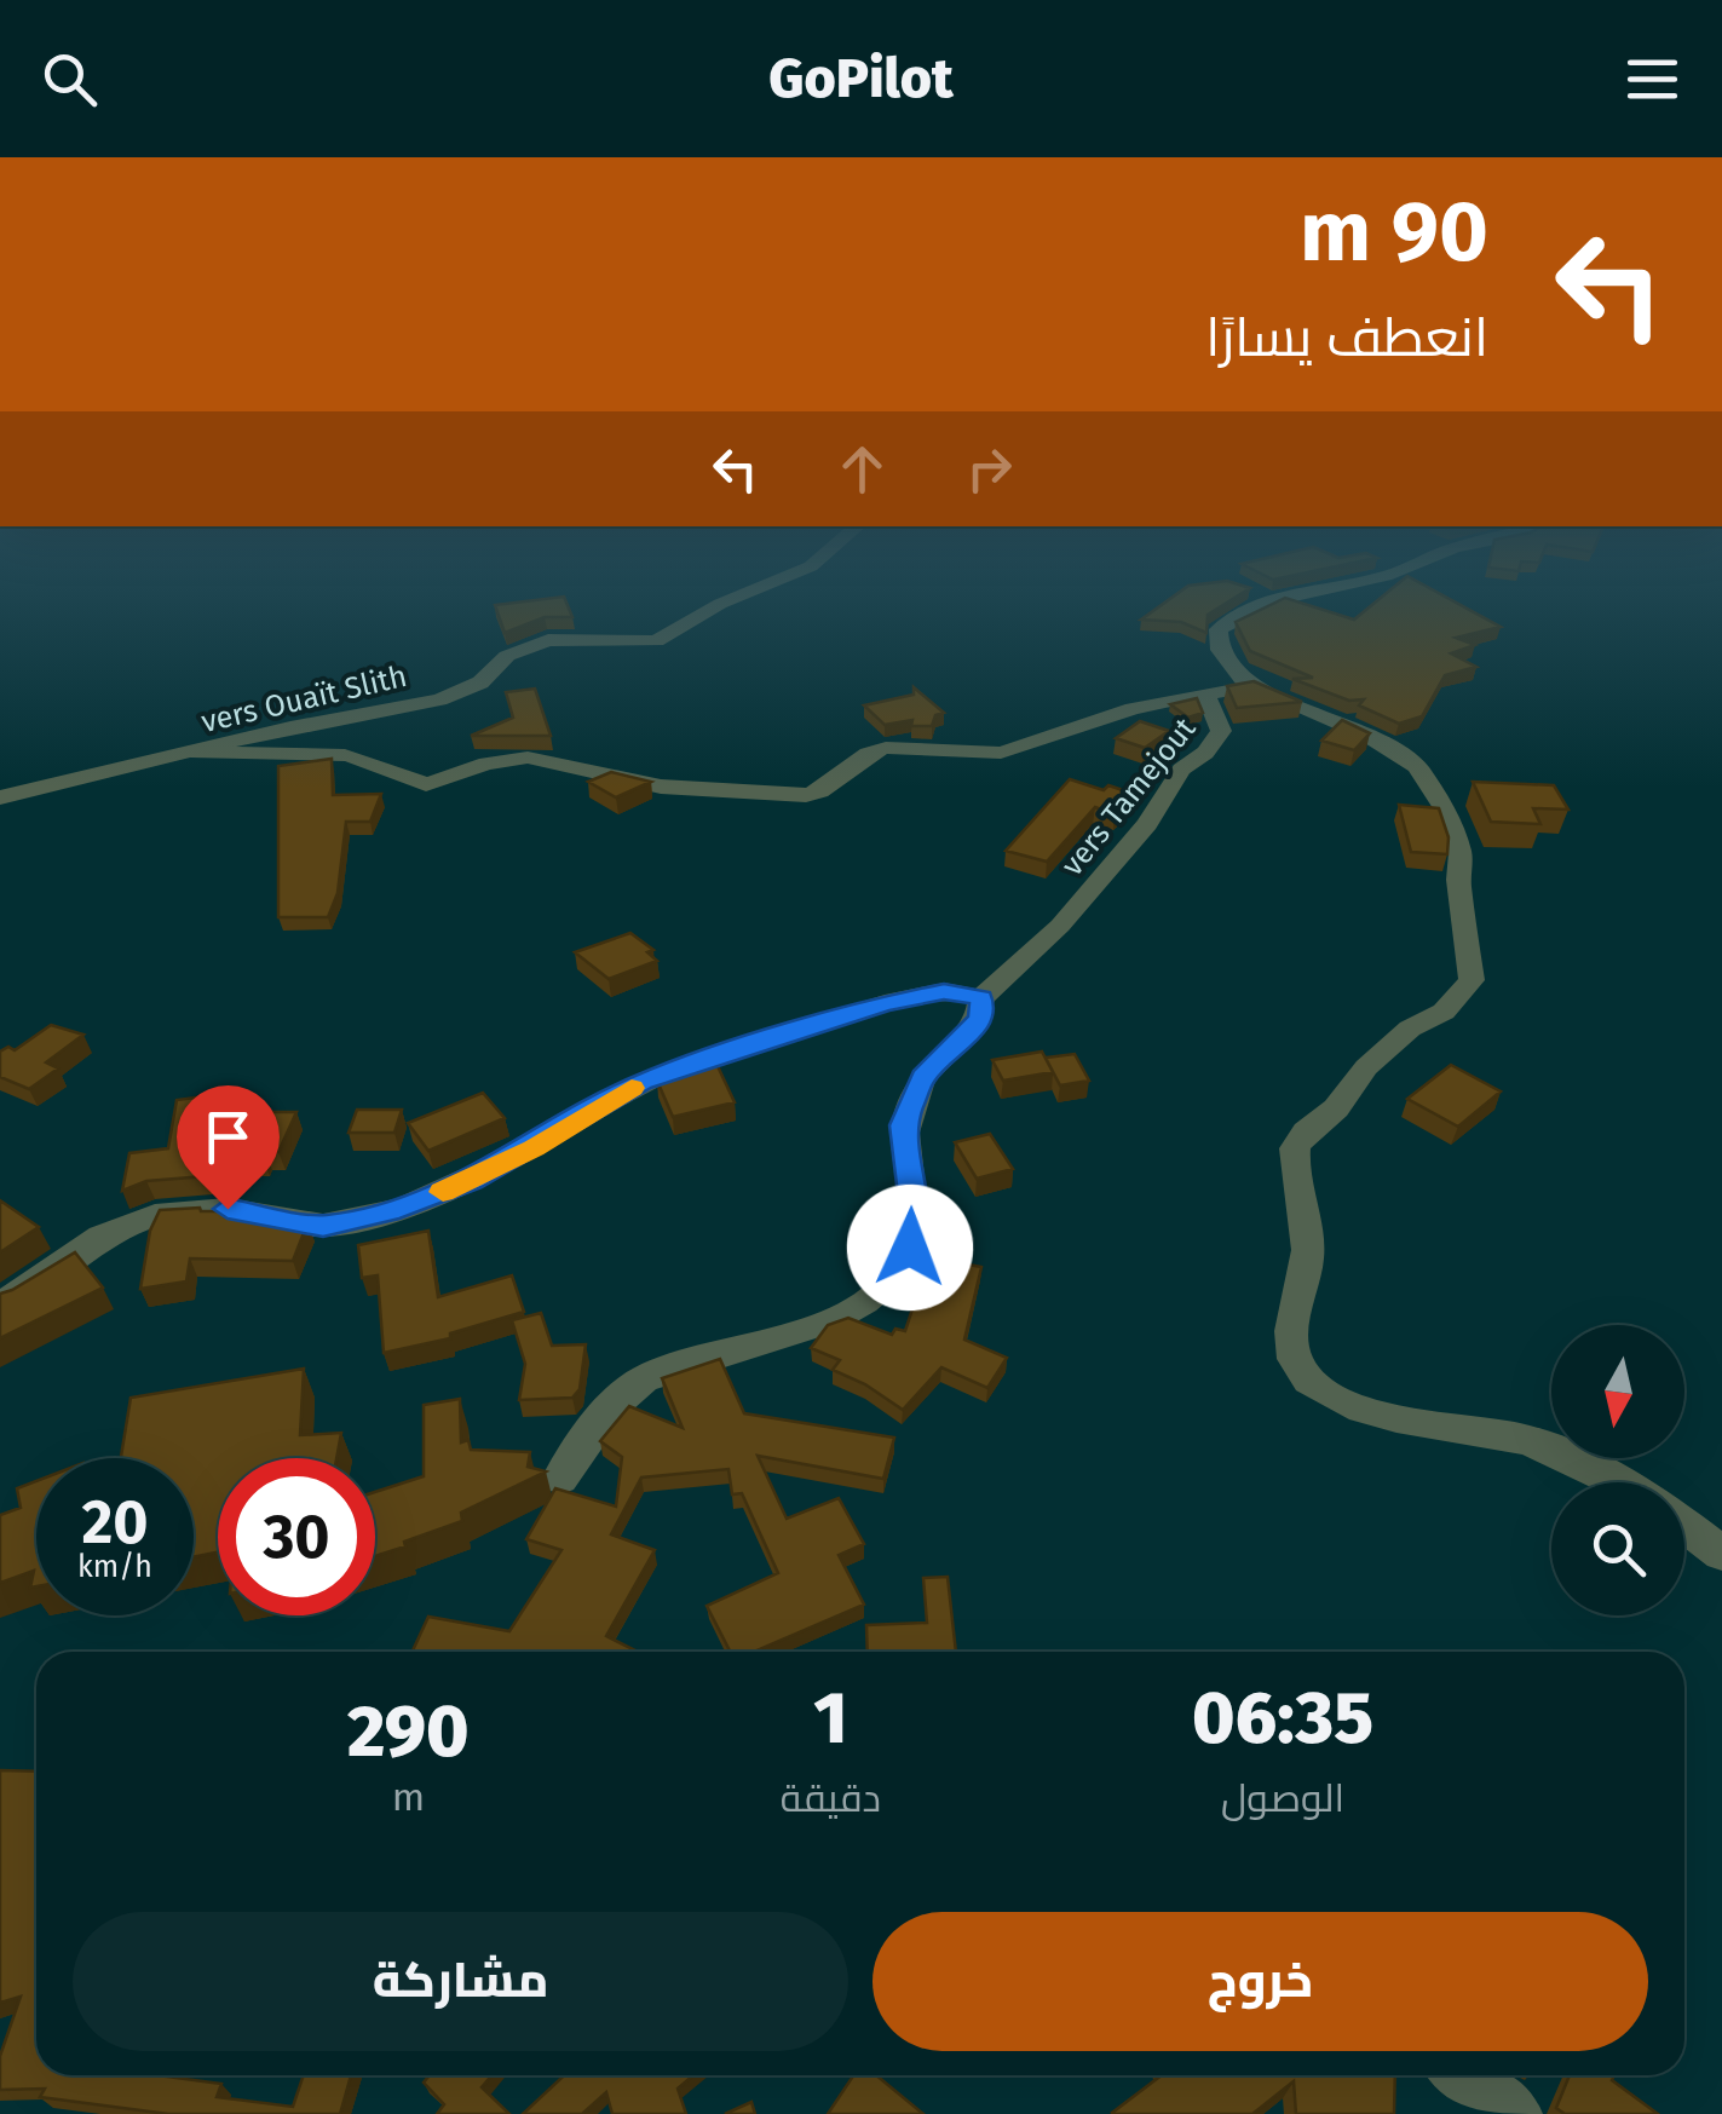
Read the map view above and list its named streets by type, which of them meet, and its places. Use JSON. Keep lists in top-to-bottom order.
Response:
{
  "streets": {
    "street": ["vers Ouaït Slith", "vers Tamejout"]
  },
  "north": "bottom",
  "page": {
    "header": "GoPilot",
    "turn": ["90 m", "انعطف يسارًا"],
    "speed": "20 km/h",
    "limit": "30",
    "eta": [
      "06:35",
      "الوصول",
      "1",
      "دقيقة",
      "290",
      "m"
    ],
    "buttons": ["خروج", "مشاركة"]
  }
}
